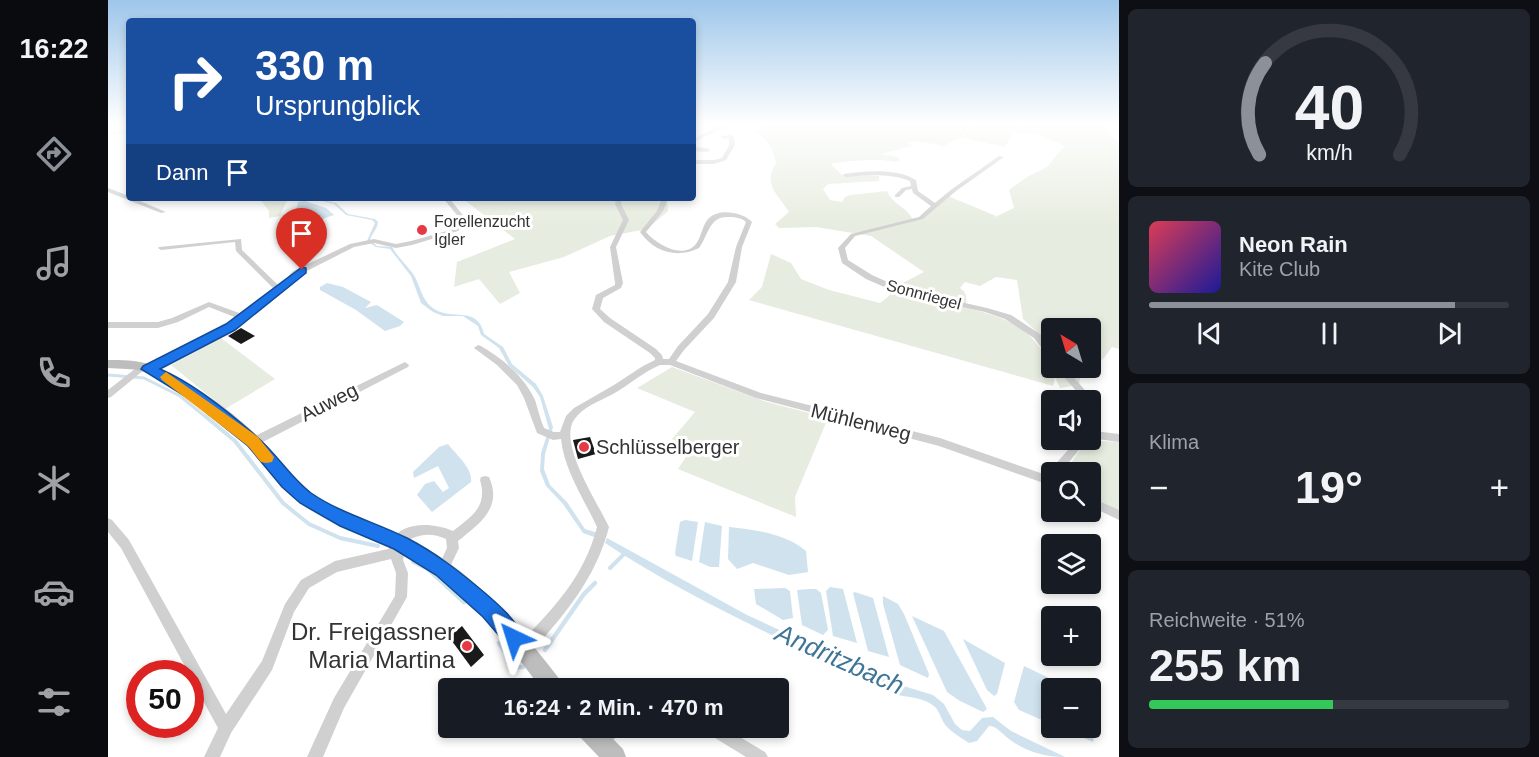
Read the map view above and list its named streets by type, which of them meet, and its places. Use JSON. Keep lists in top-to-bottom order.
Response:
{
  "streets": {
    "street": ["Sonnriegel", "Auweg", "Mühlenweg"]
  },
  "water": ["Andritzbach"],
  "places": ["Forellenzucht Igler", "Schlüsselberger", "Dr. Freigassner Maria Martina"],
  "north": "top left",
  "page": {
    "tabs": "16:22",
    "turn": ["330 m", "Ursprungblick"],
    "then": "Dann",
    "song": ["Neon Rain", "Kite Club"],
    "map_buttons": ["+", "−"],
    "tile": [
      "Klima",
      ["Reichweite · 51%", "255 km"]
    ],
    "heat": ["−", "19°", "+"],
    "limit": "50",
    "trip": "16:24 · 2 Min. · 470 m",
    "gauge": ["40", "km/h"]
  }
}
